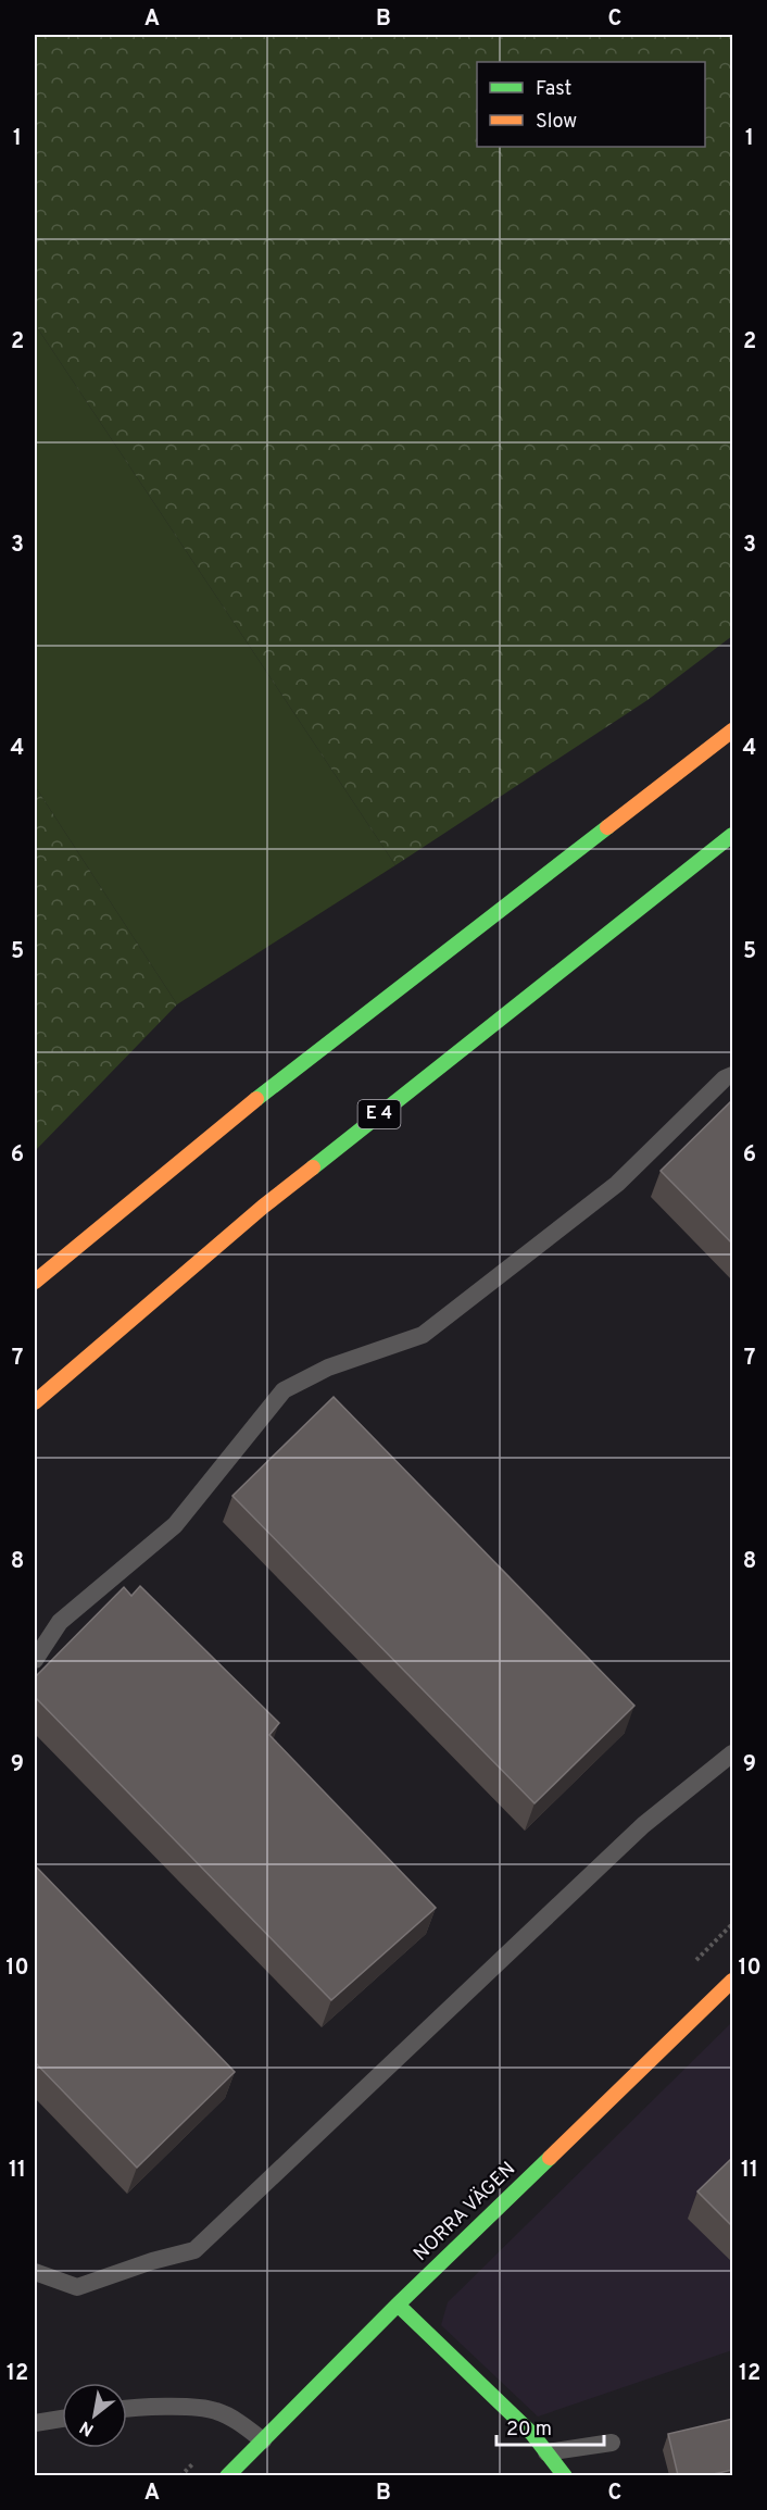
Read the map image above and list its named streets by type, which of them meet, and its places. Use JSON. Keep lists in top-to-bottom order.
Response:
{
  "streets": {
    "main road": ["E 4", "NORRA VÄGEN"]
  },
  "legend": ["Fast", "Slow"],
  "scale_bar": "20 m",
  "north": "bottom left",
  "grid": {
    "columns": ["A", "B", "C"],
    "rows": [
      "1",
      "2",
      "3",
      "4",
      "5",
      "6",
      "7",
      "8",
      "9",
      "10",
      "11",
      "12"
    ]
  }
}
